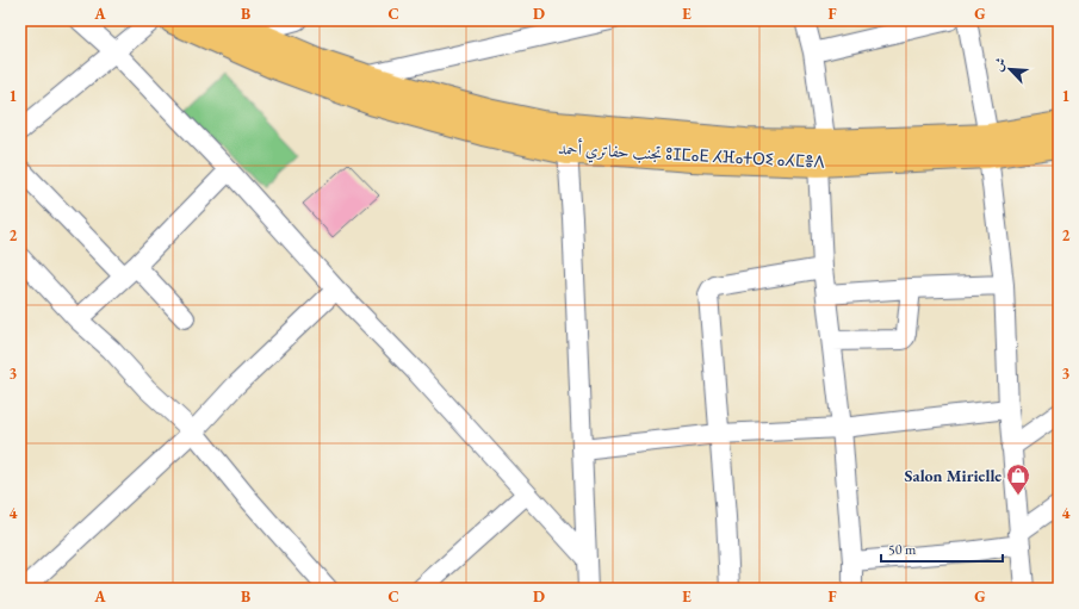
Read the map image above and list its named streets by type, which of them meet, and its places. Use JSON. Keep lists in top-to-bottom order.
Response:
{
  "streets": {
    "main road": ["تجنب حفاتري أحمد ⵓⵊⵎⴰⴹ ⵃⴼⴰⵜⵔⵉ ⴰⵃⵎⴻⴷ"]
  },
  "places": {
    "shop": ["Salon Mirielle"]
  },
  "scale_bar": "50 m",
  "north": "top left",
  "grid": {
    "columns": [
      "A",
      "B",
      "C",
      "D",
      "E",
      "F",
      "G"
    ],
    "rows": [
      "1",
      "2",
      "3",
      "4"
    ]
  }
}
